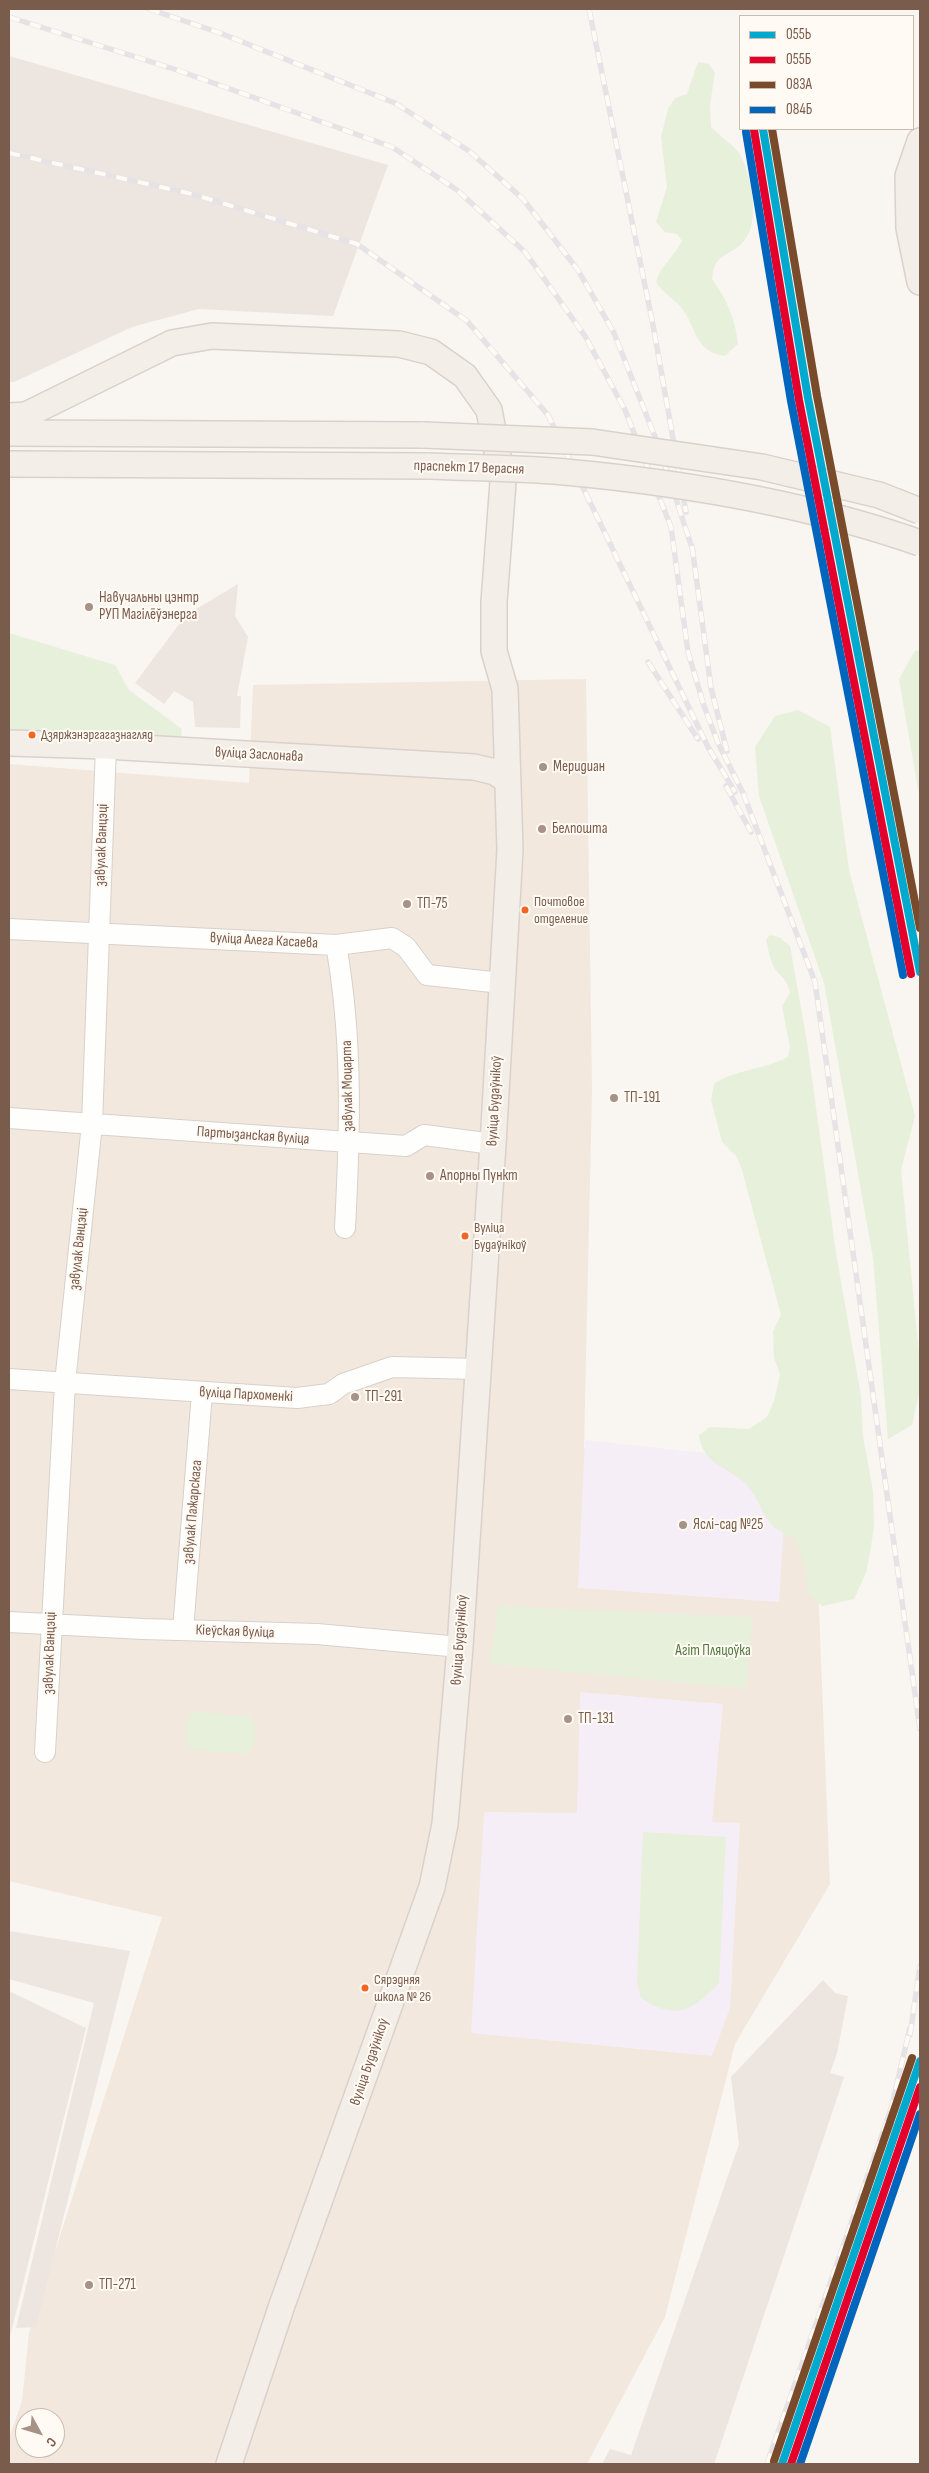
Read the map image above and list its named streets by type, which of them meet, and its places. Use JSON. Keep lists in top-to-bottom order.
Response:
{
  "streets": {
    "main road": ["праспект 17 Верасня", "вуліца Заслонава", "вуліца Будаўнікоў"],
    "street": [
      "завулак Ванцэці",
      "вуліца Алега Касаева",
      "завулак Моцарта",
      "Партызанская вуліца",
      "вуліца Пархоменкі",
      "завулак Пажарскага",
      "Кіеўская вуліца"
    ]
  },
  "crossings": [
    ["вуліца Заслонава", "завулак Ванцэці"],
    ["вуліца Заслонава", "вуліца Будаўнікоў"],
    ["завулак Ванцэці", "вуліца Алега Касаева"],
    ["завулак Ванцэці", "Партызанская вуліца"],
    ["завулак Ванцэці", "вуліца Пархоменкі"],
    ["завулак Ванцэці", "Кіеўская вуліца"],
    ["вуліца Алега Касаева", "завулак Моцарта"],
    ["вуліца Алега Касаева", "вуліца Будаўнікоў"],
    ["завулак Моцарта", "Партызанская вуліца"],
    ["вуліца Будаўнікоў", "Партызанская вуліца"],
    ["вуліца Будаўнікоў", "вуліца Пархоменкі"],
    ["вуліца Будаўнікоў", "Кіеўская вуліца"],
    ["вуліца Пархоменкі", "завулак Пажарскага"],
    ["завулак Пажарскага", "Кіеўская вуліца"]
  ],
  "parks": ["Агіт Пляцоўка"],
  "places": [
    "Навучальны цэнтр РУП Магілёўэнерга",
    "Дзяржэнэргагазнагляд",
    "Меридиан",
    "Белпошта",
    "ТП-75",
    "Почтовое отделение",
    "ТП-191",
    "Апорны Пункт",
    "Вуліца Будаўнікоў",
    "ТП-291",
    "Яслі-сад №25",
    "ТП-131",
    "Сярэдняя школа № 26",
    "ТП-271"
  ],
  "lines": [
    "transit line 055Ь",
    "transit line 055Б",
    "transit line 083А",
    "transit line 084Б"
  ],
  "legend": [
    "055Ь",
    "055Б",
    "083А",
    "084Б"
  ],
  "north": "bottom right"
}
